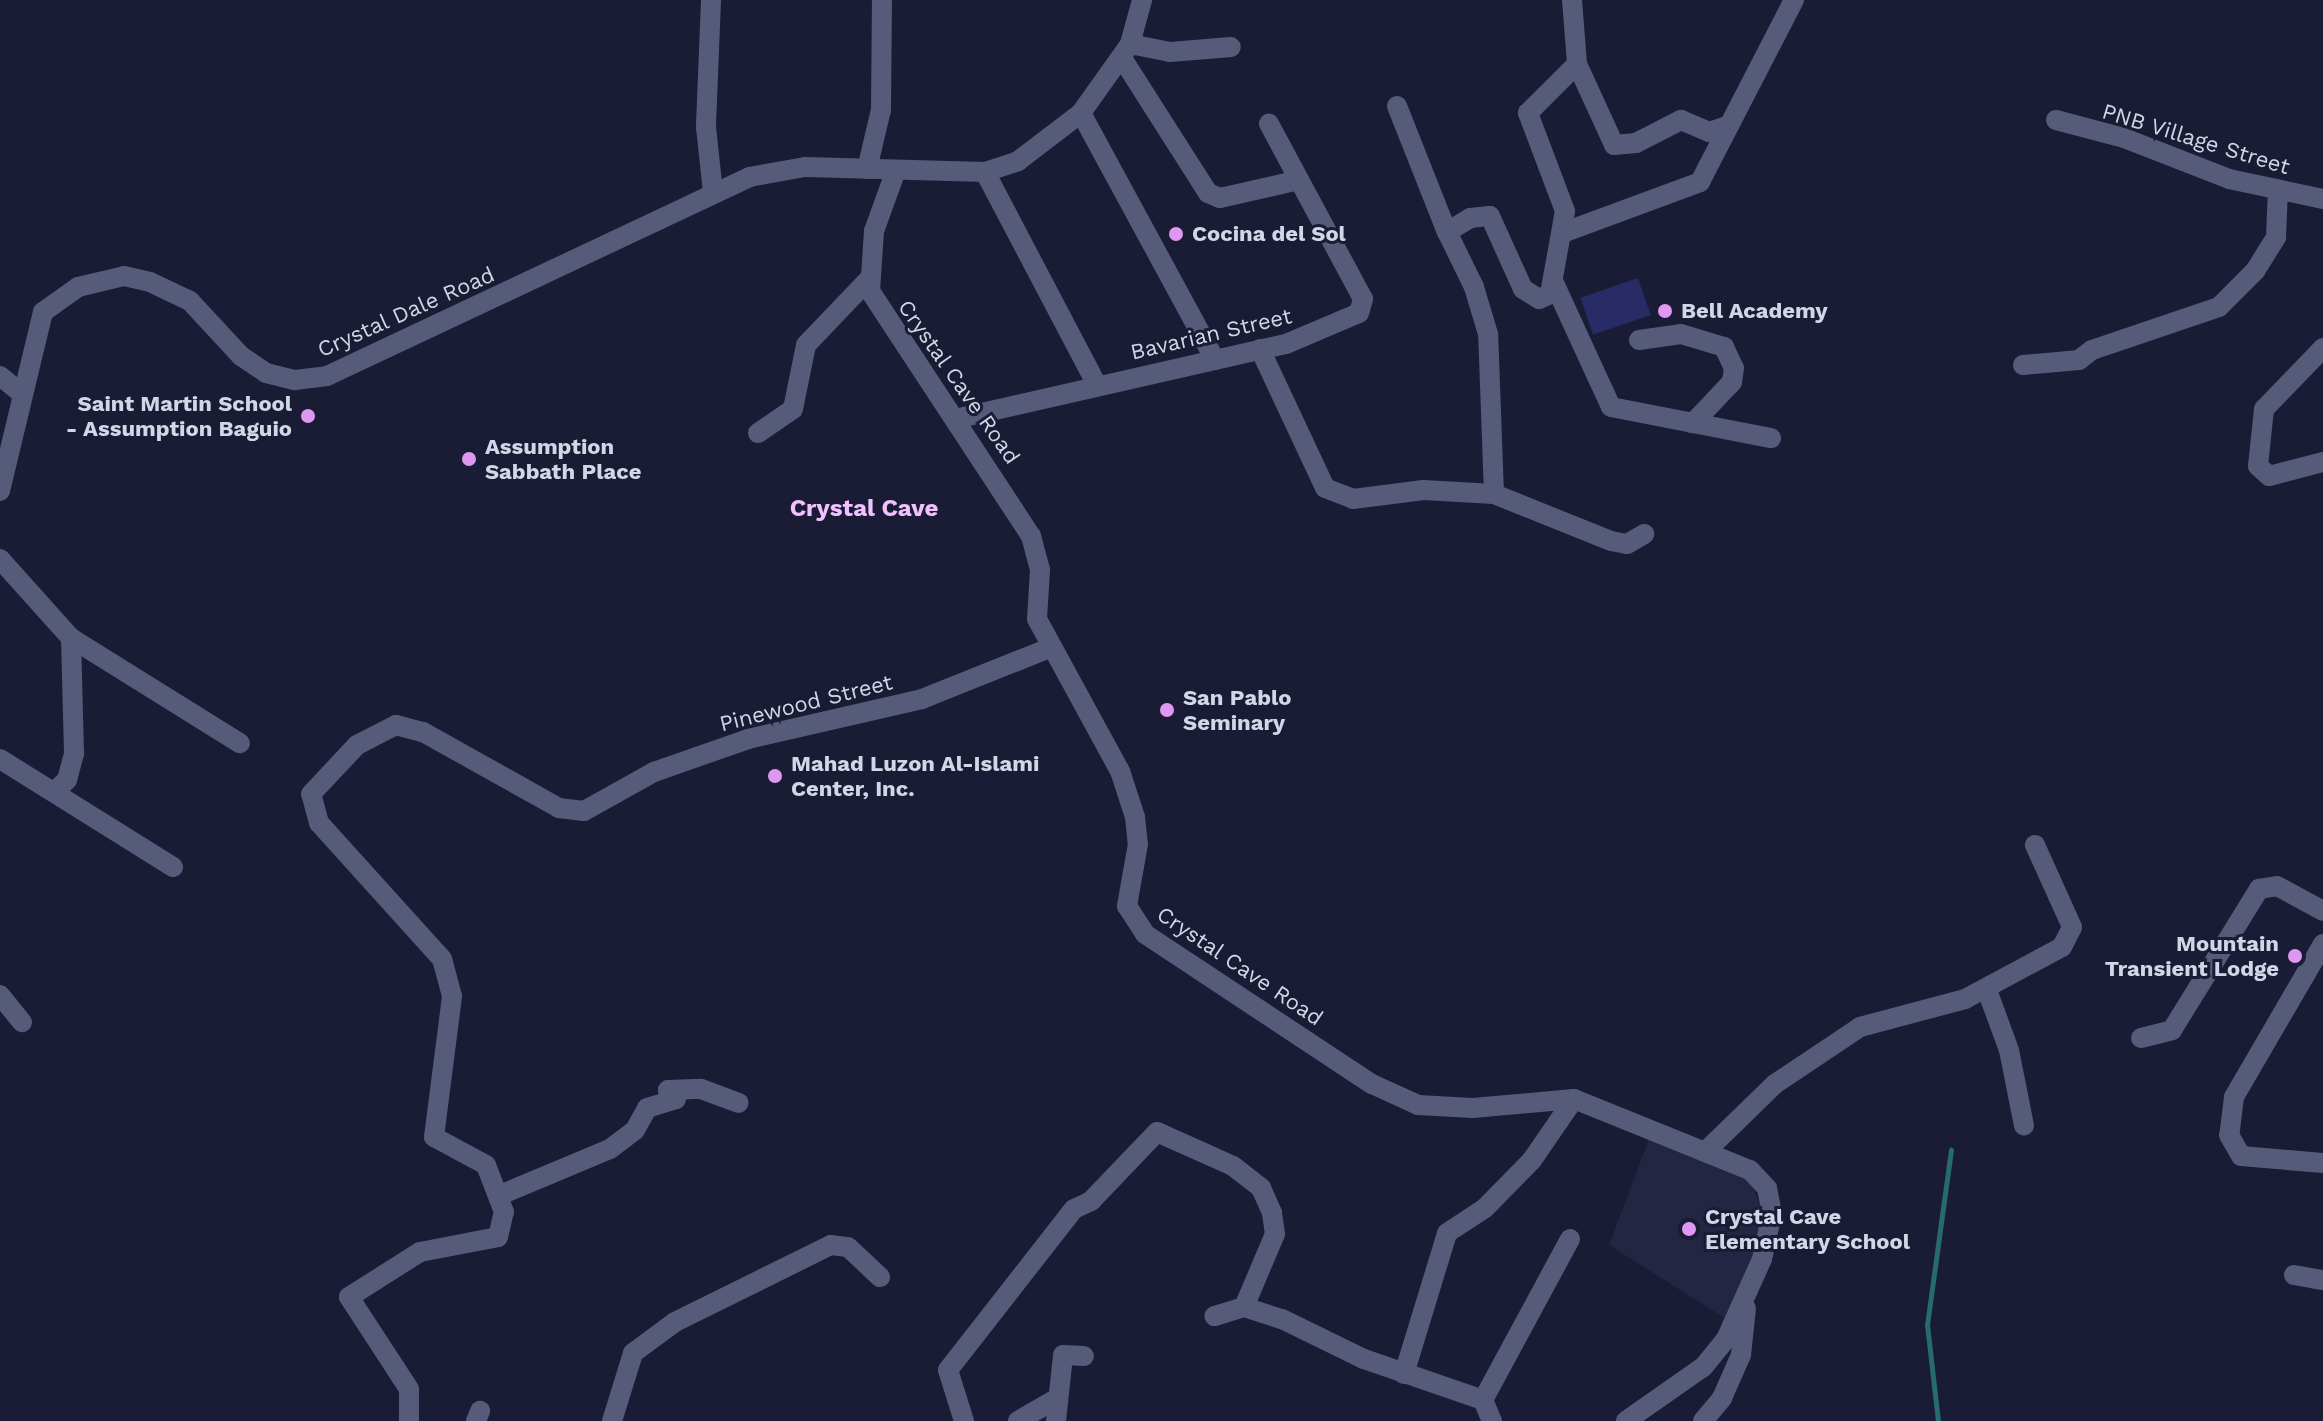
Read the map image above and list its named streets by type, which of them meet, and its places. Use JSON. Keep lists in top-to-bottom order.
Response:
{
  "streets": {
    "street": [
      "PNB Village Street",
      "Crystal Dale Road",
      "Bavarian Street",
      "Crystal Cave Road",
      "Pinewood Street"
    ]
  },
  "crossings": [
    ["Crystal Dale Road", "Crystal Cave Road"],
    ["Bavarian Street", "Crystal Cave Road"],
    ["Crystal Cave Road", "Pinewood Street"]
  ],
  "districts": ["Crystal Cave"],
  "places": [
    "Cocina del Sol",
    "Bell Academy",
    "Saint Martin School - Assumption Baguio",
    "Assumption Sabbath Place",
    "San Pablo Seminary",
    "Mahad Luzon Al-Islami Center, Inc.",
    "Mountain Transient Lodge",
    "Crystal Cave Elementary School"
  ]
}
